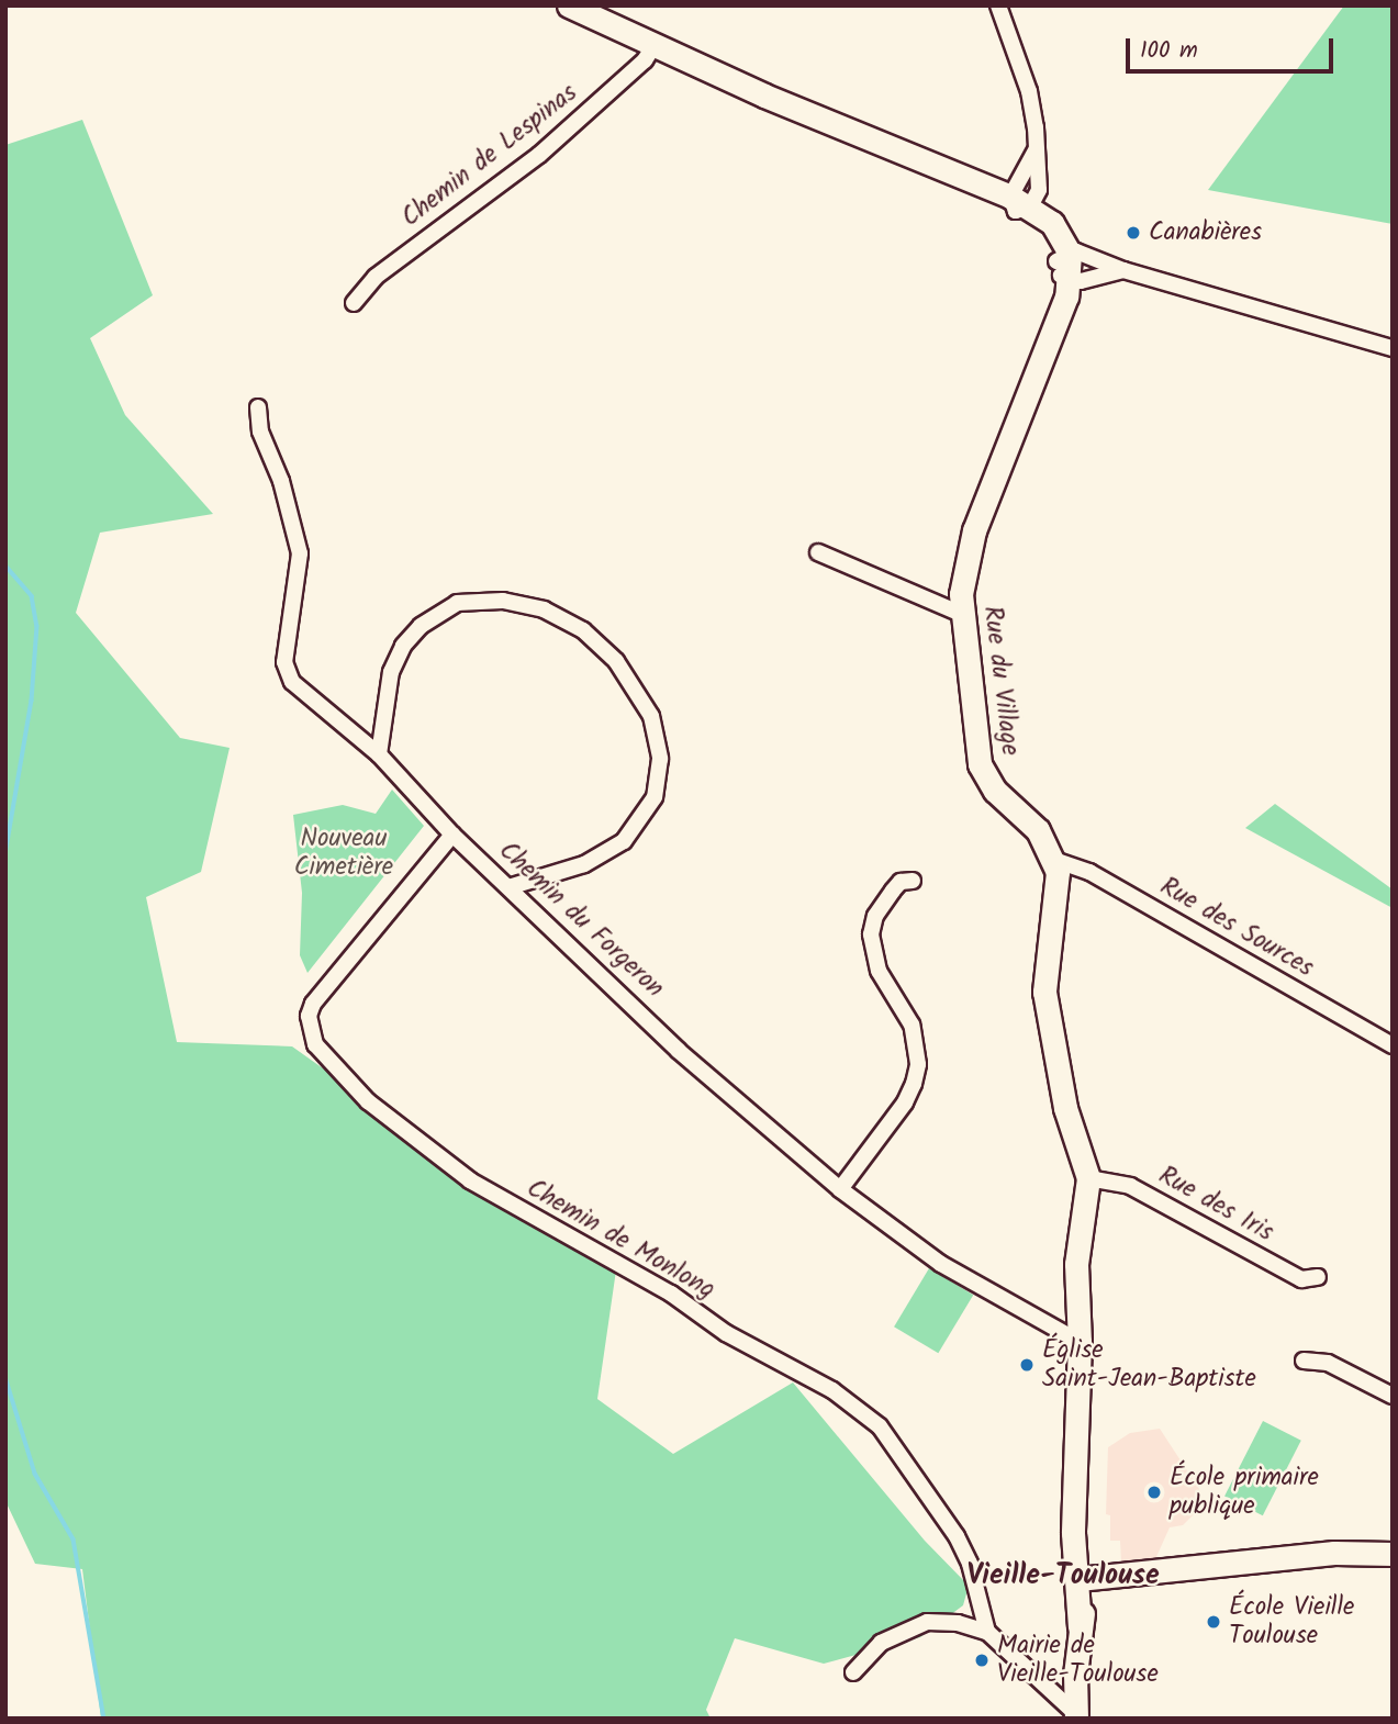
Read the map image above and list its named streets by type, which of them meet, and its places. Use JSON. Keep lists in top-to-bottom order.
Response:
{
  "streets": {
    "street": [
      "Chemin de Lespinas",
      "Rue du Village",
      "Chemin du Forgeron",
      "Rue des Sources",
      "Rue des Iris",
      "Chemin de Monlong"
    ]
  },
  "crossings": [
    ["Rue du Village", "Rue des Sources"],
    ["Chemin du Forgeron", "Chemin de Monlong"]
  ],
  "districts": ["Vieille-Toulouse"],
  "parks": ["Nouveau Cimetière"],
  "places": [
    "Canabières",
    "Église Saint-Jean-Baptiste",
    "École primaire publique",
    "École Vieille Toulouse",
    "Mairie de Vieille-Toulouse"
  ],
  "scale_bar": "100 m"
}
